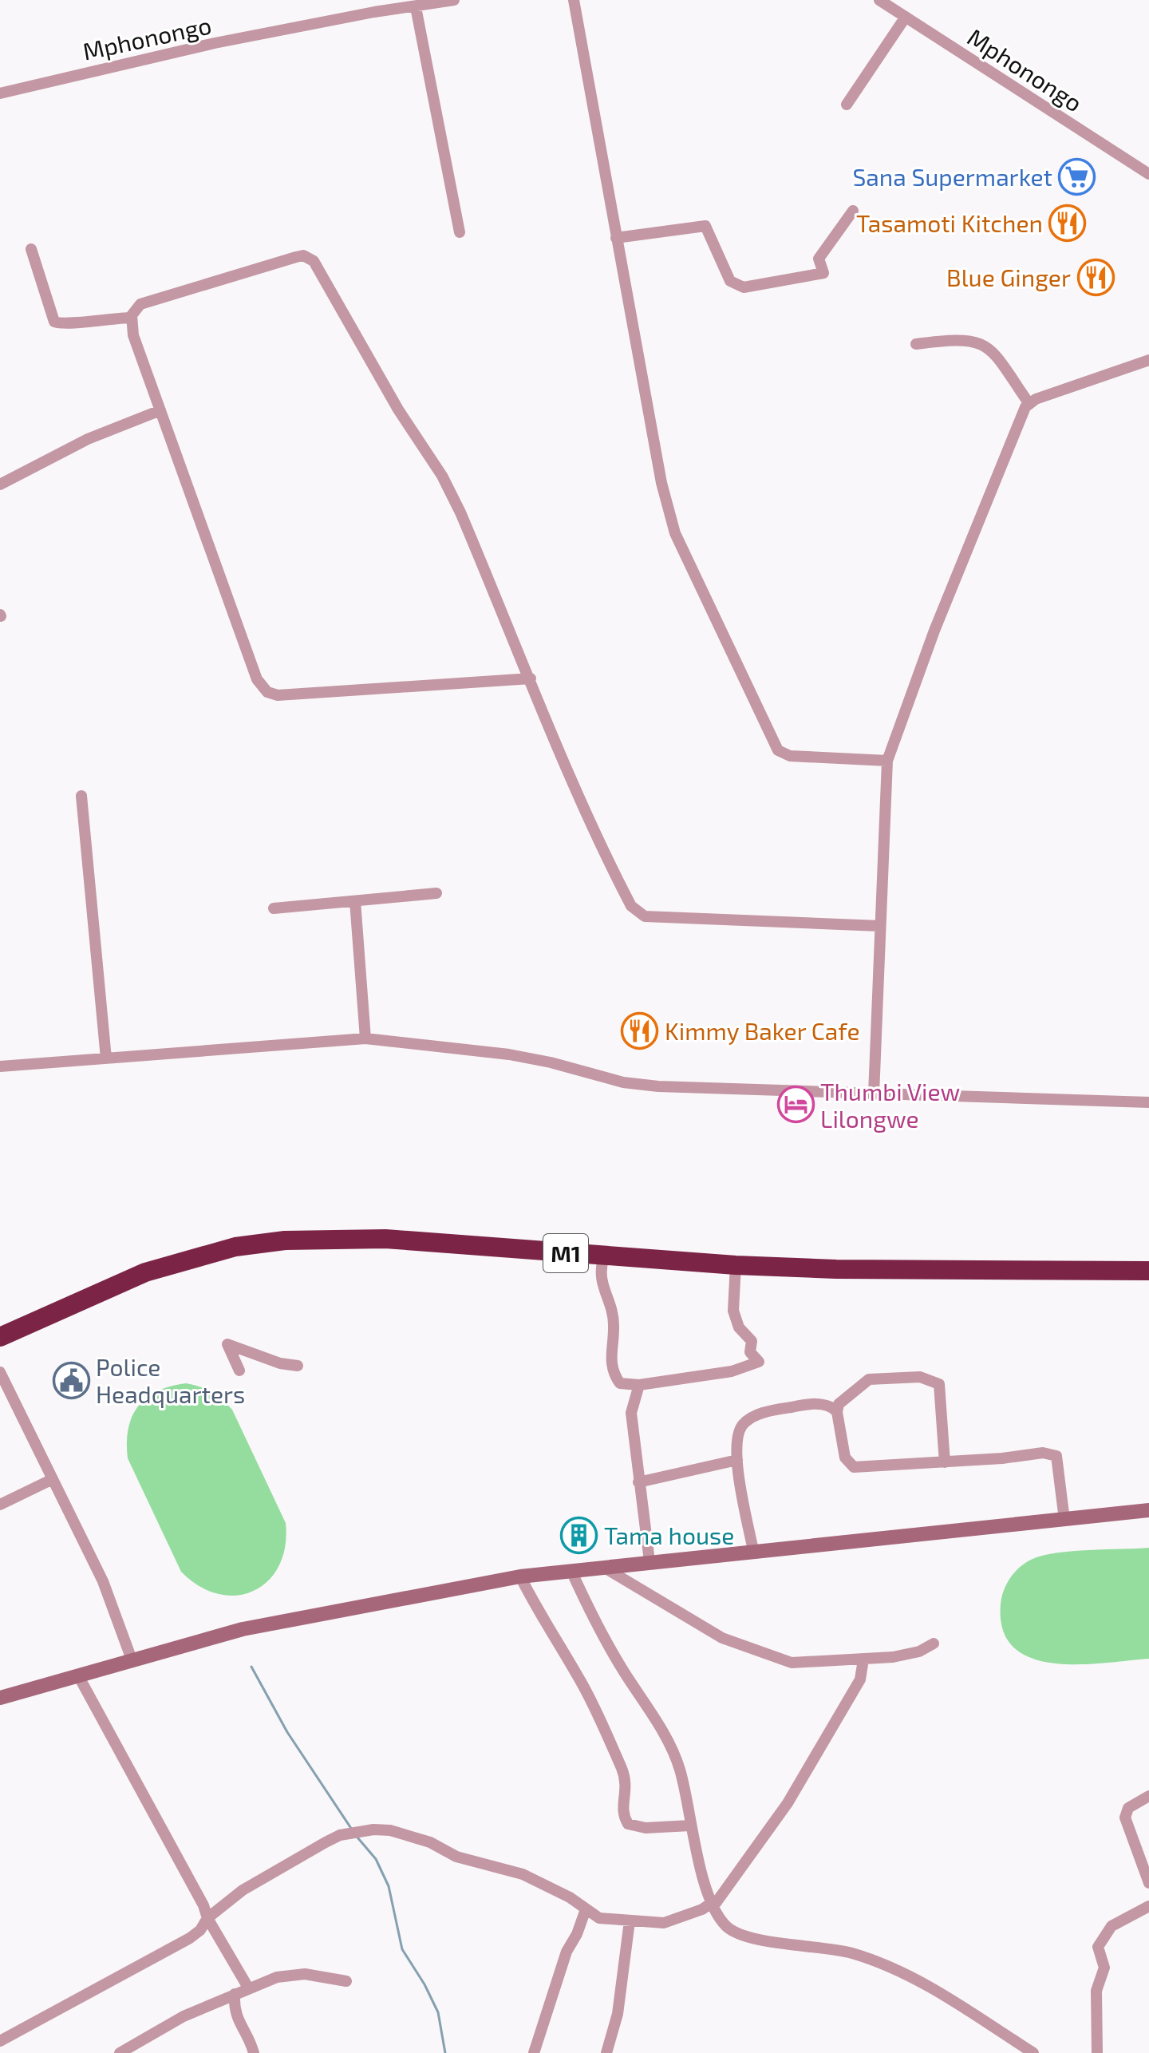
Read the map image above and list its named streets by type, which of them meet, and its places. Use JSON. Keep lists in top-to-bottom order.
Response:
{
  "streets": {
    "highway": ["M1"],
    "street": ["Mphonongo"]
  },
  "places": {
    "supermarket": ["Sana Supermarket"],
    "restaurant": ["Tasamoti Kitchen", "Blue Ginger", "Kimmy Baker Cafe"],
    "hotel": ["Thumbi View Lilongwe"],
    "public building": ["Police Headquarters"],
    "building": ["Tama house"]
  }
}
